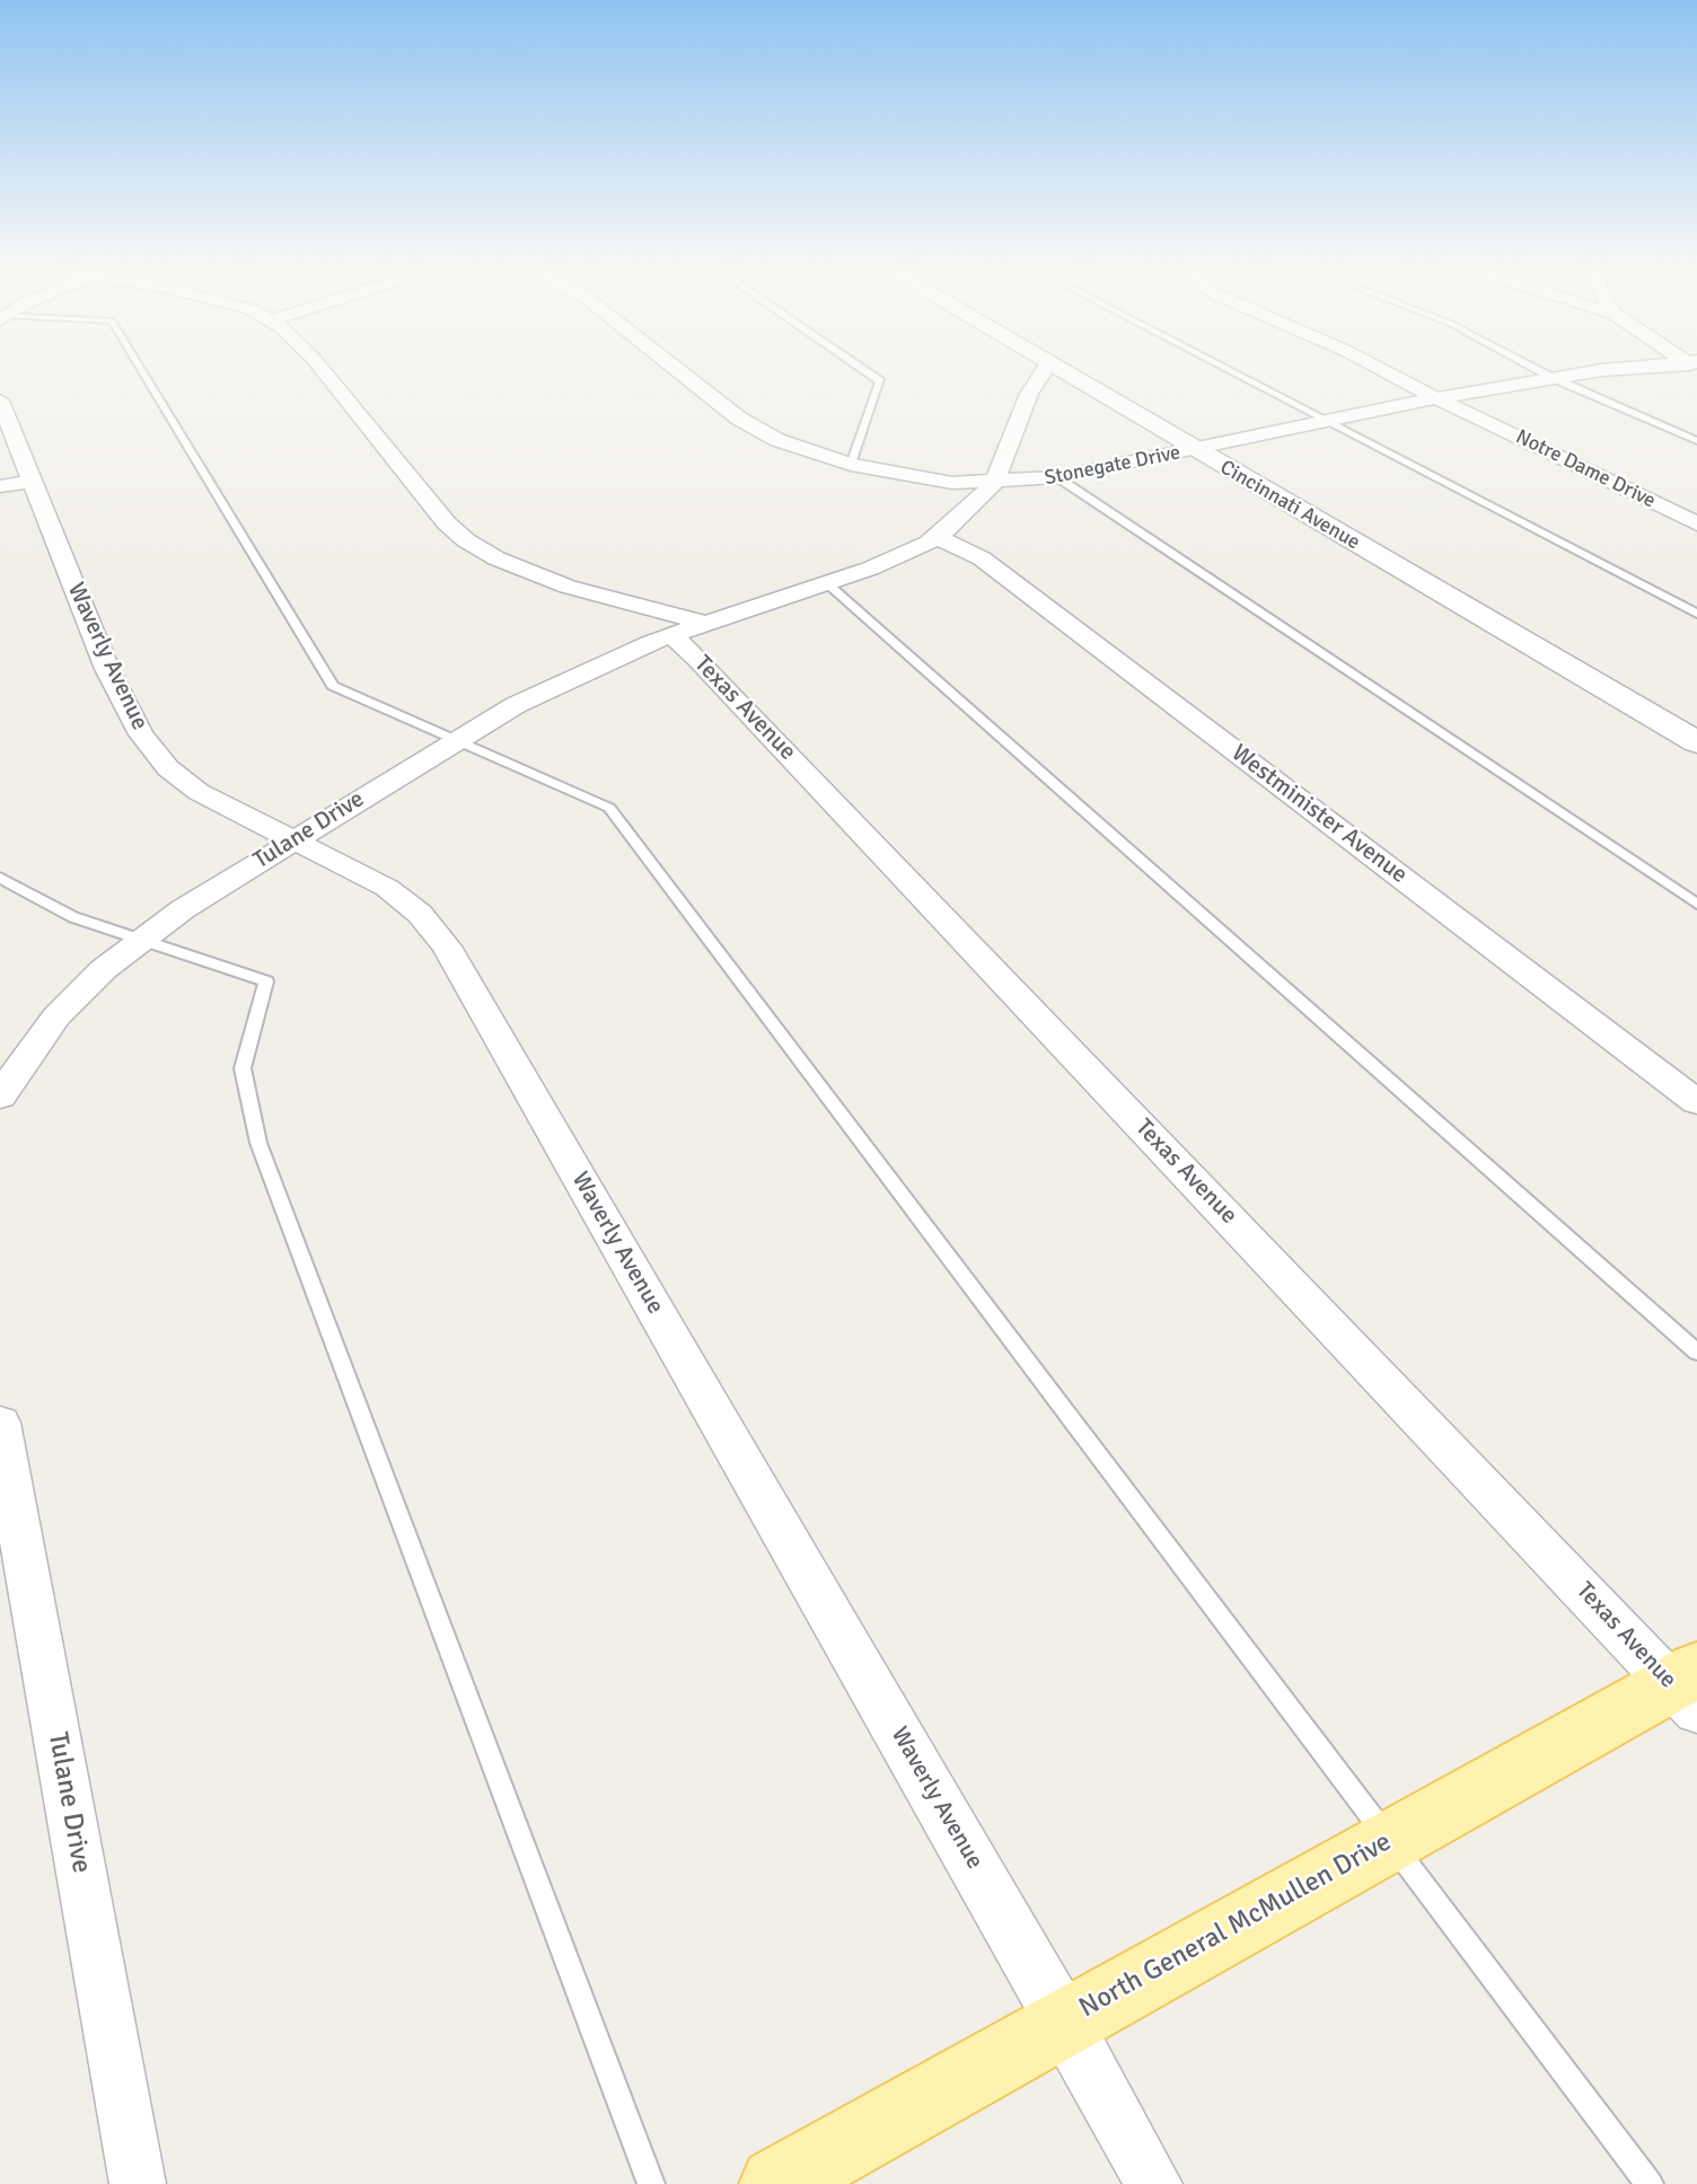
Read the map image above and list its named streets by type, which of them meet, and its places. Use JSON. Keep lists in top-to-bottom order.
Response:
{
  "streets": {
    "main road": ["North General McMullen Drive"],
    "street": [
      "Stonegate Drive",
      "Notre Dame Drive",
      "Cincinnati Avenue",
      "Waverly Avenue",
      "Texas Avenue",
      "Westminister Avenue",
      "Tulane Drive"
    ]
  },
  "crossings": [
    ["Stonegate Drive", "Notre Dame Drive"],
    ["Stonegate Drive", "Cincinnati Avenue"],
    ["Waverly Avenue", "Tulane Drive"],
    ["Waverly Avenue", "North General McMullen Drive"],
    ["Texas Avenue", "Tulane Drive"],
    ["Texas Avenue", "North General McMullen Drive"]
  ]
}
